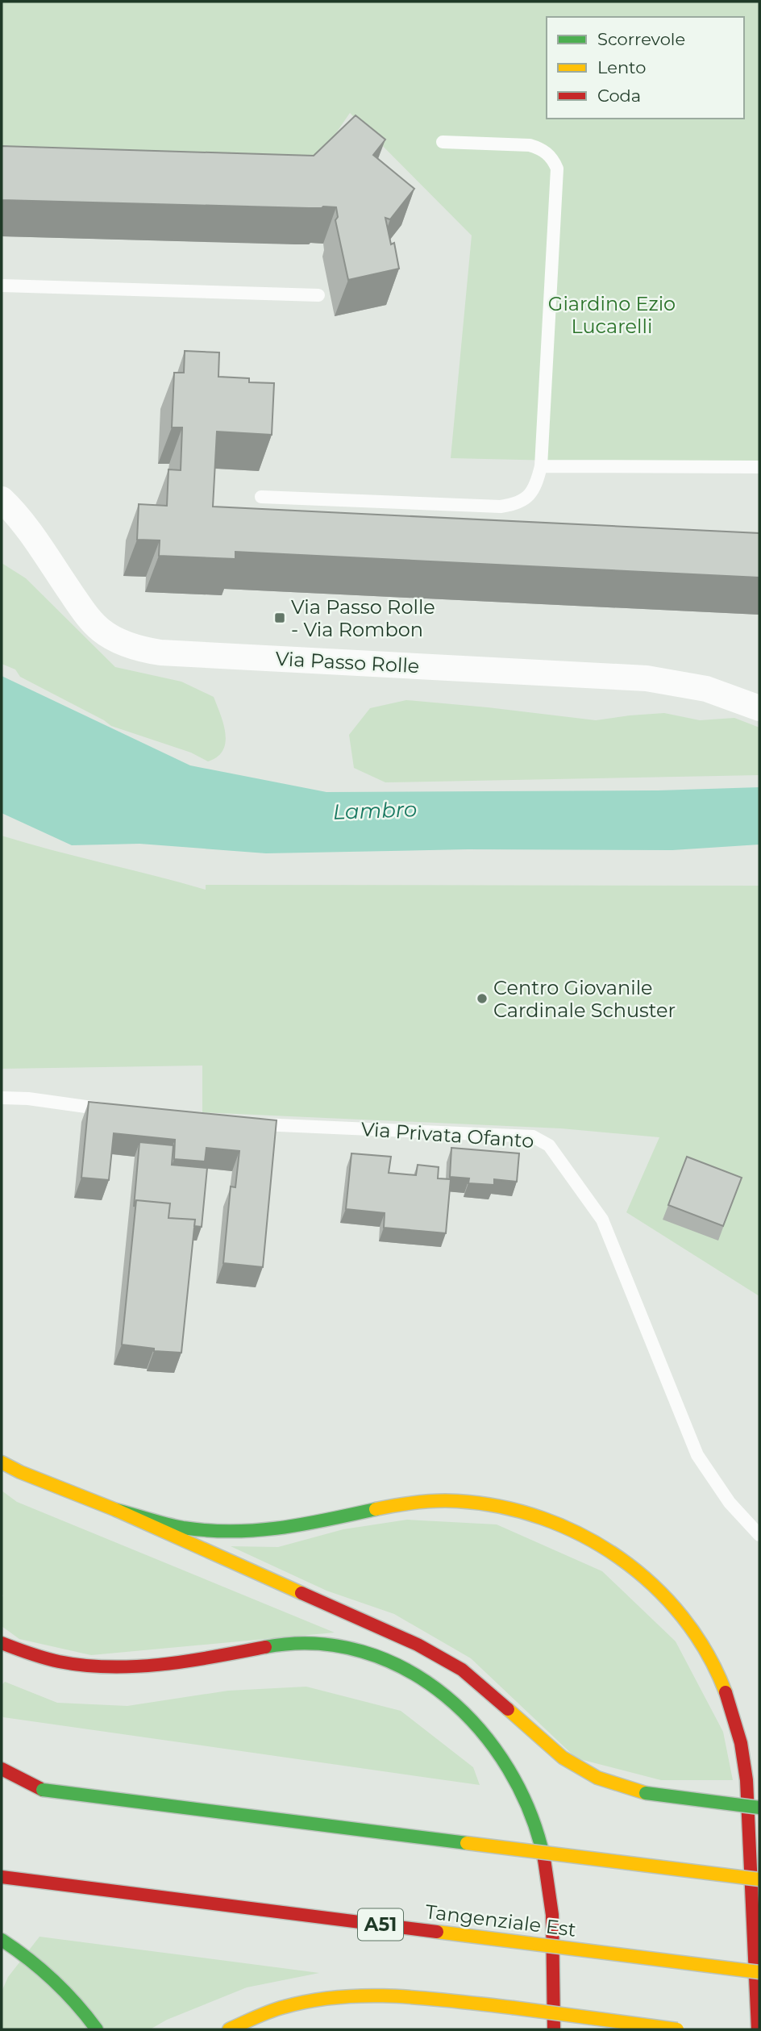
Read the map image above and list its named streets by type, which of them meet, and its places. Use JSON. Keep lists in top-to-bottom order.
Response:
{
  "streets": {
    "highway": ["Tangenziale Est", "A51"],
    "street": ["Via Passo Rolle"],
    "lane": ["Via Privata Ofanto"]
  },
  "water": ["Lambro"],
  "parks": ["Giardino Ezio Lucarelli"],
  "places": {
    "transit": ["Via Passo Rolle - Via Rombon"],
    "other": ["Centro Giovanile Cardinale Schuster"]
  },
  "legend": ["Scorrevole", "Lento", "Coda"]
}
